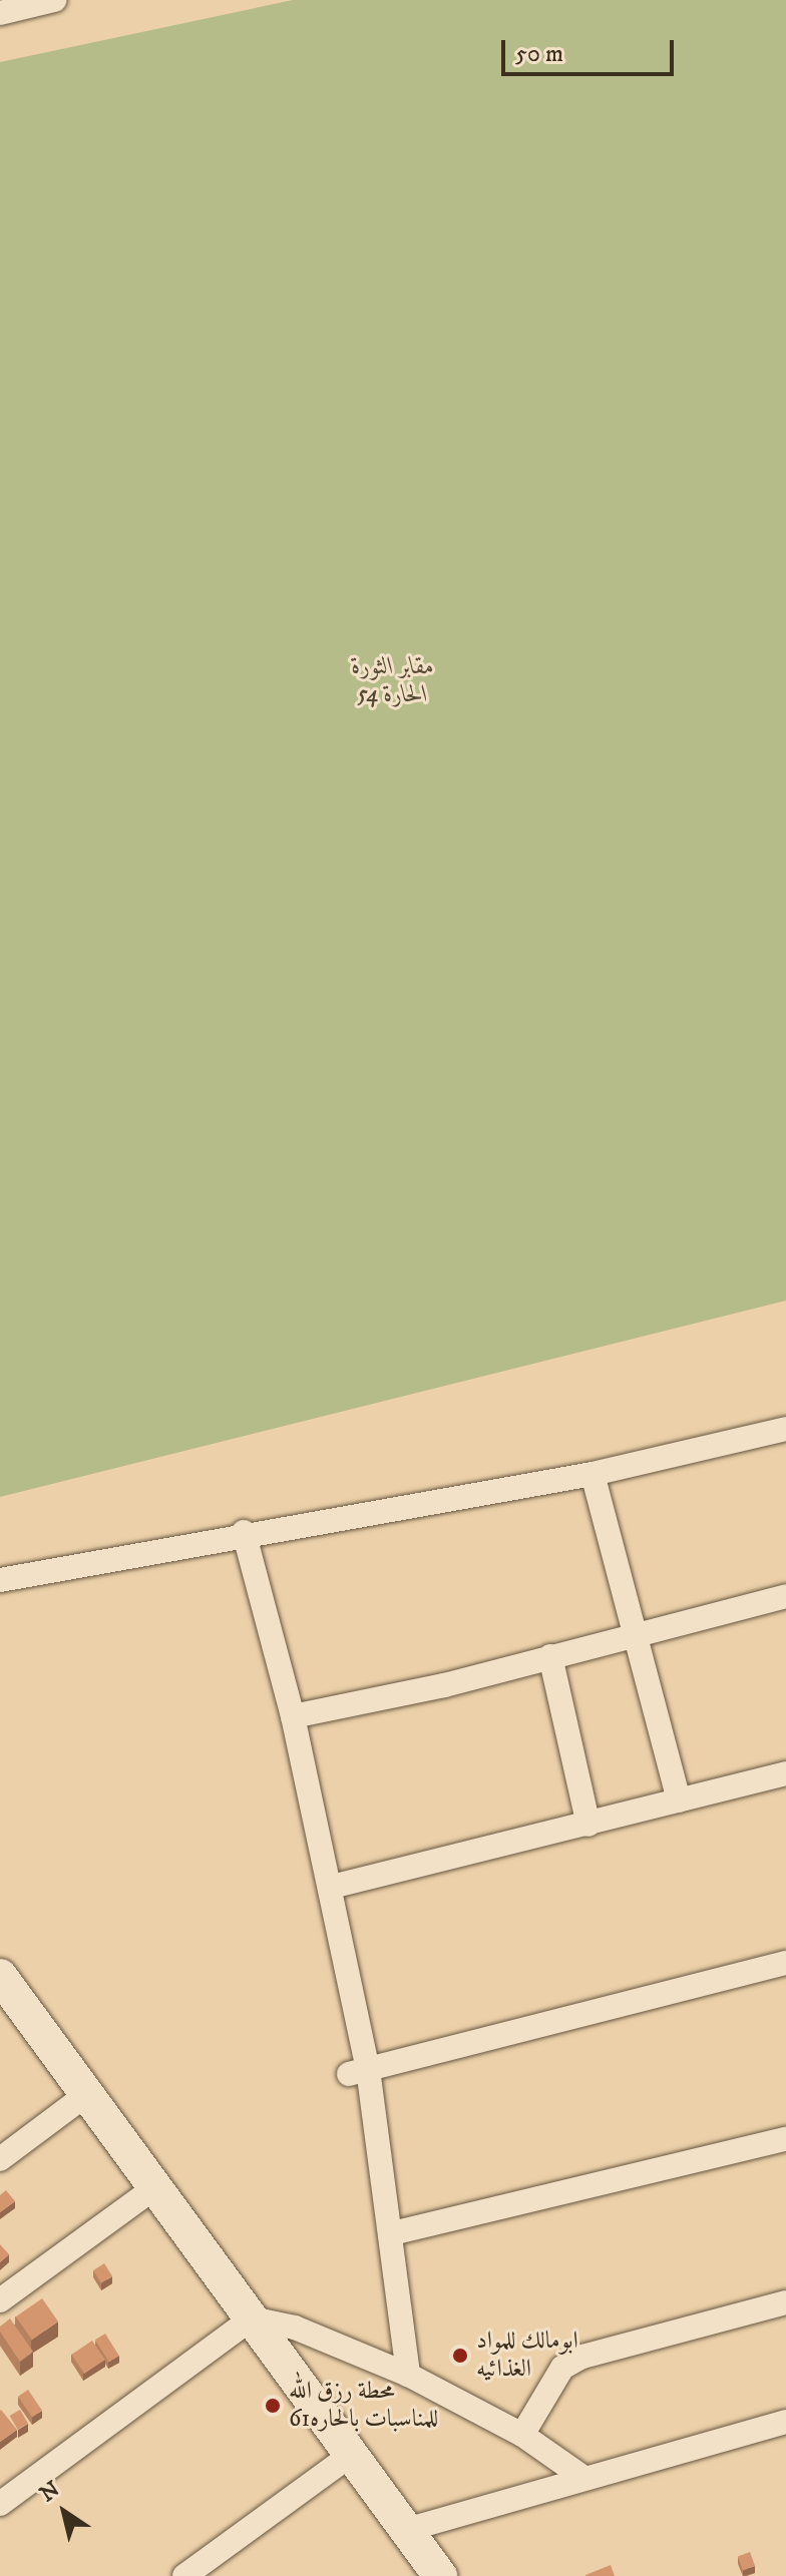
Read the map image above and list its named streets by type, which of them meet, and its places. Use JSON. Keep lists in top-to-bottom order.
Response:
{
  "parks": ["مقابر الثورة الحارة 54"],
  "places": ["ابومالك للمواد الغذائيه", "محطة رزق الله للمناسبات بالحاره61"],
  "scale_bar": "50 m",
  "north": "top left"
}
